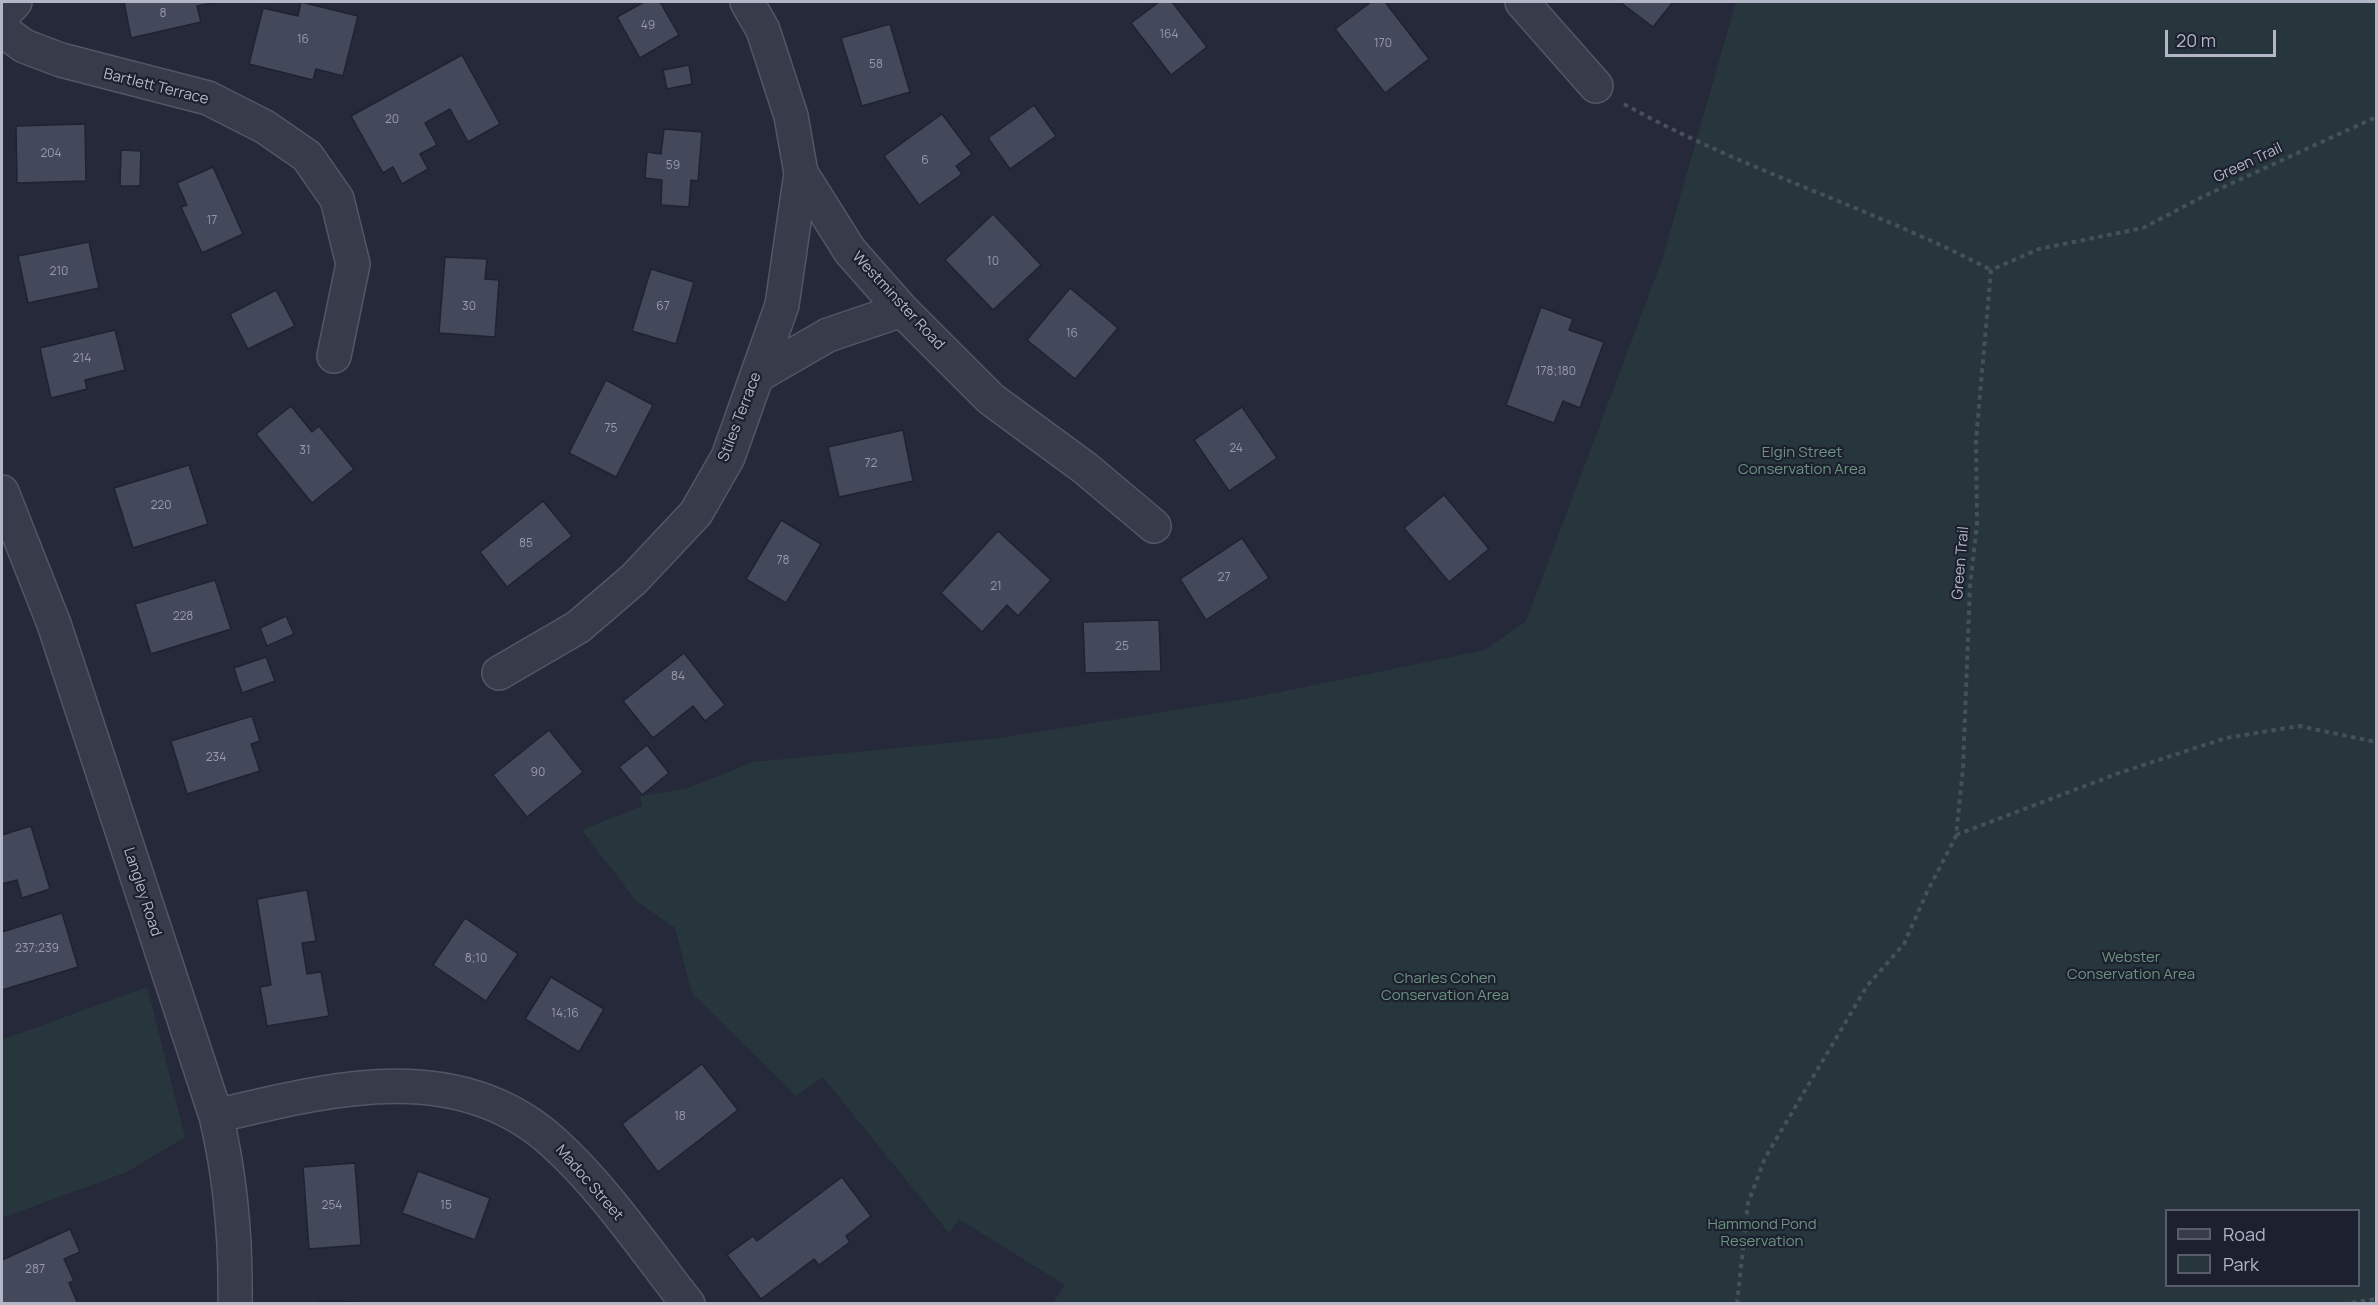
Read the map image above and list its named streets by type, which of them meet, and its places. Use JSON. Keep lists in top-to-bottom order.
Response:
{
  "streets": {
    "street": [
      "Bartlett Terrace",
      "Westminster Road",
      "Stiles Terrace",
      "Langley Road",
      "Madoc Street"
    ],
    "path": ["Green Trail"]
  },
  "crossings": [
    ["Westminster Road", "Stiles Terrace"],
    ["Langley Road", "Madoc Street"]
  ],
  "parks": [
    "Elgin Street Conservation Area",
    "Webster Conservation Area",
    "Charles Cohen Conservation Area",
    "Hammond Pond Reservation"
  ],
  "house_numbers": [
    "8",
    "49",
    "164",
    "16",
    "170",
    "58",
    "20",
    "204",
    "6",
    "59",
    "17",
    "10",
    "210",
    "30",
    "67",
    "16",
    "214",
    "178;180",
    "75",
    "24",
    "31",
    "72",
    "220",
    "85",
    "78",
    "27",
    "21",
    "228",
    "25",
    "84",
    "234",
    "90",
    "237;239",
    "8;10",
    "14;16",
    "18",
    "254",
    "15",
    "287"
  ],
  "legend": ["Road", "Park"],
  "scale_bar": "20 m"
}
